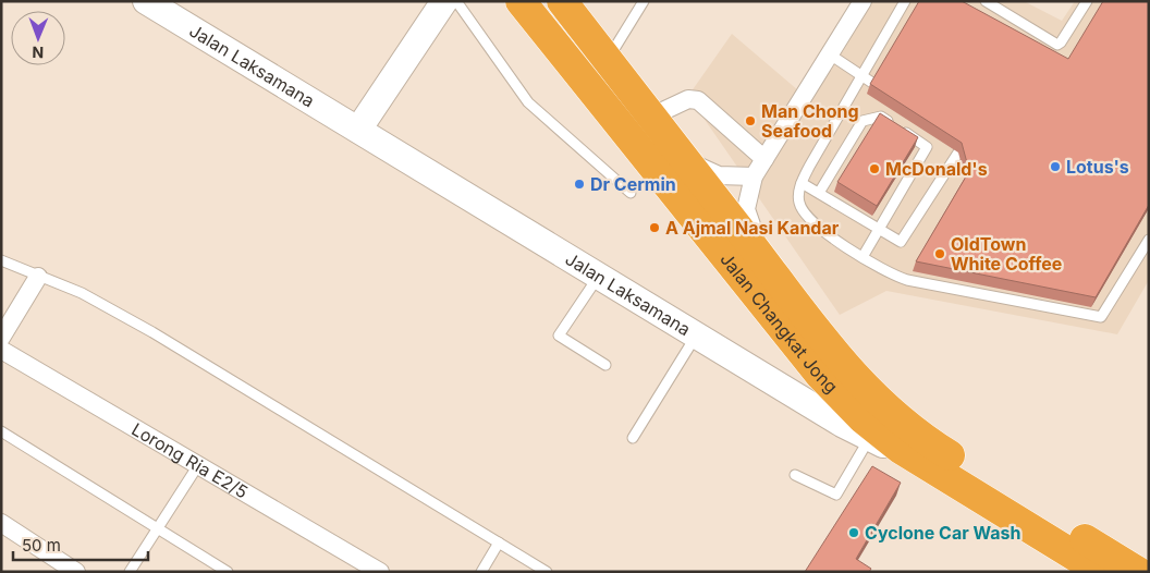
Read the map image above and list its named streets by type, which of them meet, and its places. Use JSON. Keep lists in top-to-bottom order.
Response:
{
  "streets": {
    "highway": ["Jalan Changkat Jong"],
    "street": ["Jalan Laksamana", "Lorong Ria E2/5"]
  },
  "crossings": [
    ["Jalan Laksamana", "Jalan Changkat Jong"]
  ],
  "places": [
    "Man Chong Seafood",
    "Lotus's",
    "McDonald's",
    "Dr Cermin",
    "A Ajmal Nasi Kandar",
    "OldTown White Coffee",
    "Cyclone Car Wash"
  ],
  "scale_bar": "50 m",
  "north": "bottom"
}
